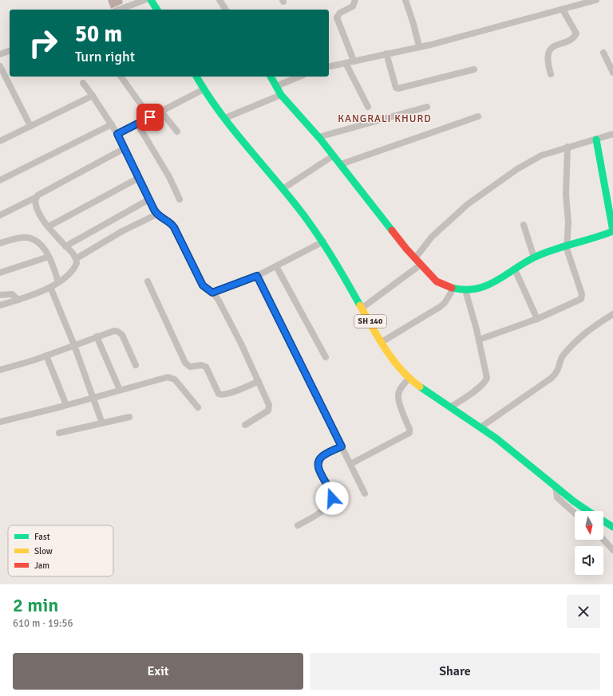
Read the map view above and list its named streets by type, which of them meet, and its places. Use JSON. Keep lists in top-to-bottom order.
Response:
{
  "streets": {
    "main road": ["SH 140"]
  },
  "districts": ["KANGRALI KHURD"],
  "legend": ["Fast", "Slow", "Jam"],
  "north": "bottom",
  "page": {
    "turn": ["50 m", "Turn right"],
    "heading": ["2 min", "610 m · 19:56"],
    "buttons": ["Exit", "Share"]
  }
}
